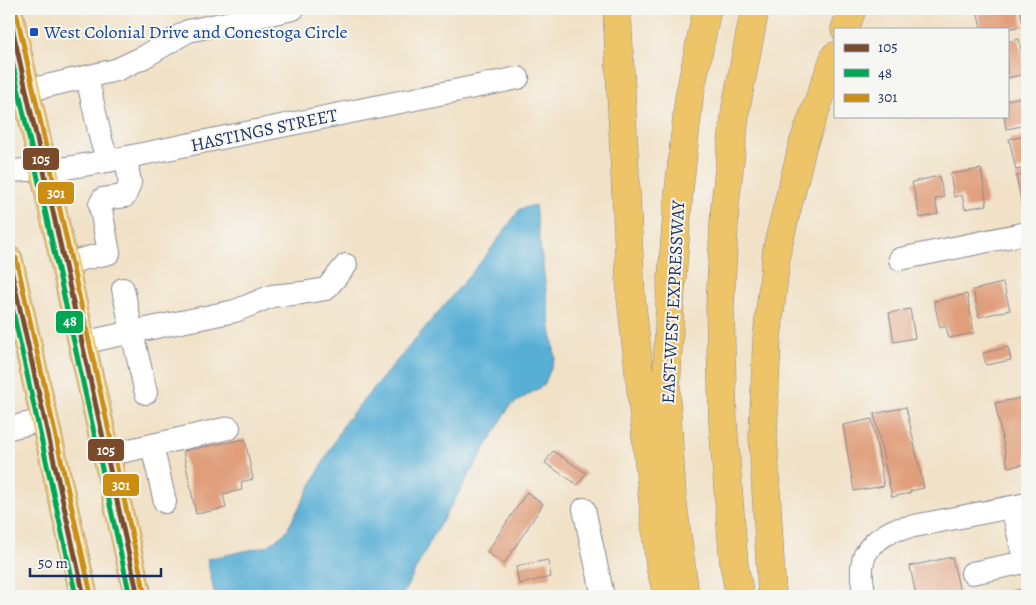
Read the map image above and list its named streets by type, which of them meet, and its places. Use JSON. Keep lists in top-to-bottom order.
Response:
{
  "streets": {
    "highway": ["EAST-WEST EXPRESSWAY"],
    "street": ["HASTINGS STREET"]
  },
  "places": {
    "transit": ["West Colonial Drive and Conestoga Circle"]
  },
  "lines": ["transit line 301", "transit line 105", "transit line 48"],
  "legend": ["105", "48", "301"],
  "scale_bar": "50 m"
}
